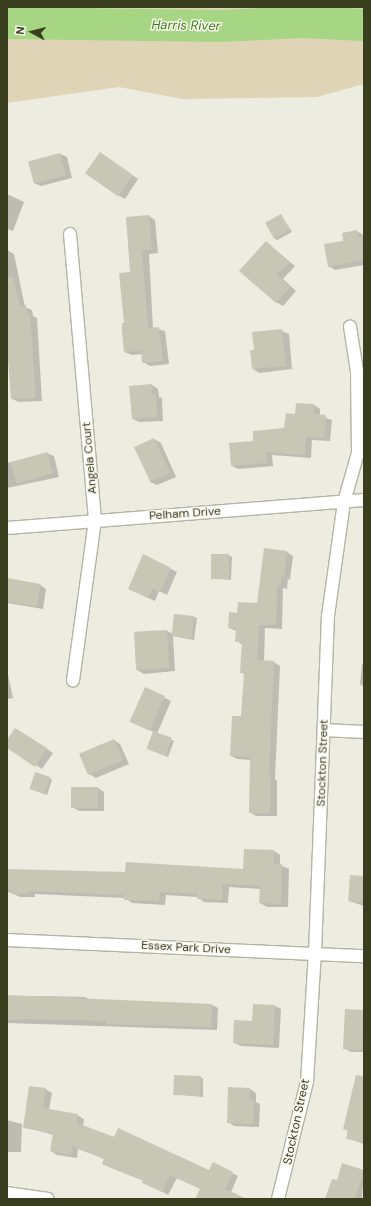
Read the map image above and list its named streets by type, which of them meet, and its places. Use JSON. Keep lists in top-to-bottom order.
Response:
{
  "streets": {
    "street": [
      "Angela Court",
      "Pelham Drive",
      "Stockton Street",
      "Essex Park Drive"
    ]
  },
  "crossings": [
    ["Angela Court", "Pelham Drive"],
    ["Pelham Drive", "Stockton Street"],
    ["Stockton Street", "Essex Park Drive"]
  ],
  "water": ["Harris River"],
  "north": "left"
}
